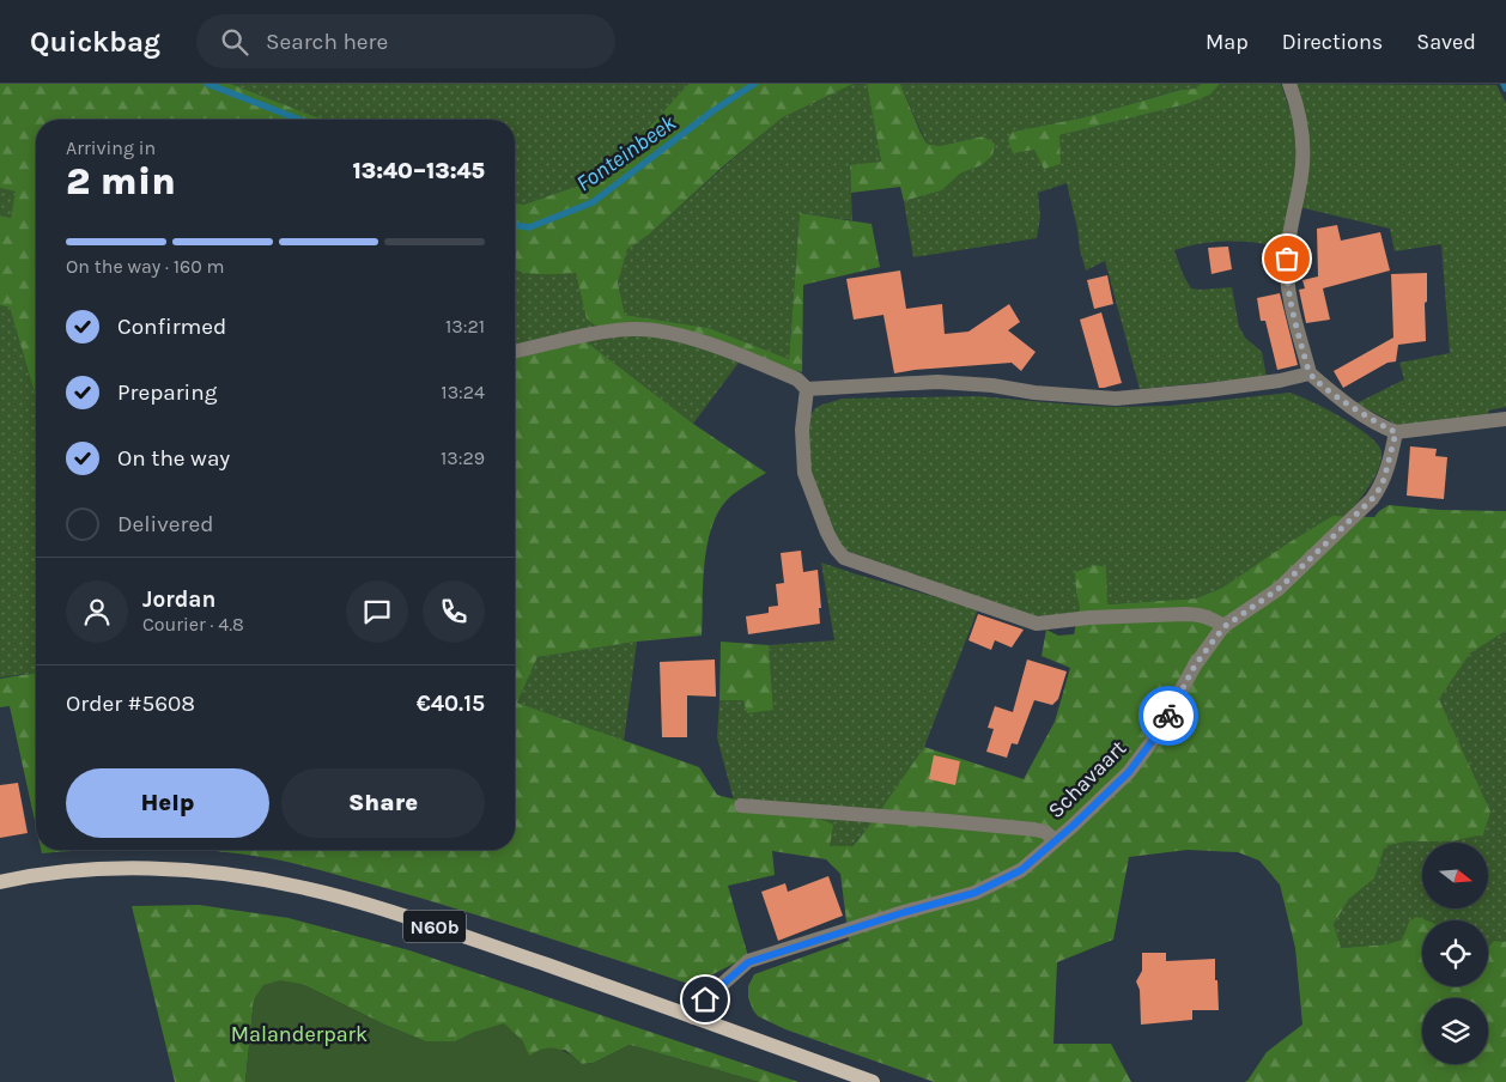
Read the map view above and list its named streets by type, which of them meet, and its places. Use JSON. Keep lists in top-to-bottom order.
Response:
{
  "streets": {
    "main road": ["N60b"],
    "street": ["Schavaart"]
  },
  "crossings": [
    ["Schavaart", "N60b"]
  ],
  "water": ["Fonteinbeek"],
  "parks": ["Malanderpark"],
  "north": "right",
  "page": {
    "header": "Quickbag",
    "search": "Search here",
    "nav": ["Map", "Directions", "Saved"],
    "heading": ["2 min", "Arriving in", "13:40–13:45"],
    "panel": [
      "Jordan",
      "Courier · 4.8",
      "Order #5608",
      "€40.15"
    ],
    "bar": "On the way · 160 m",
    "list": [
      ["Confirmed", "13:21"],
      ["Preparing", "13:24"],
      ["On the way", "13:29"],
      "Delivered"
    ],
    "buttons": ["Help", "Share"]
  }
}
